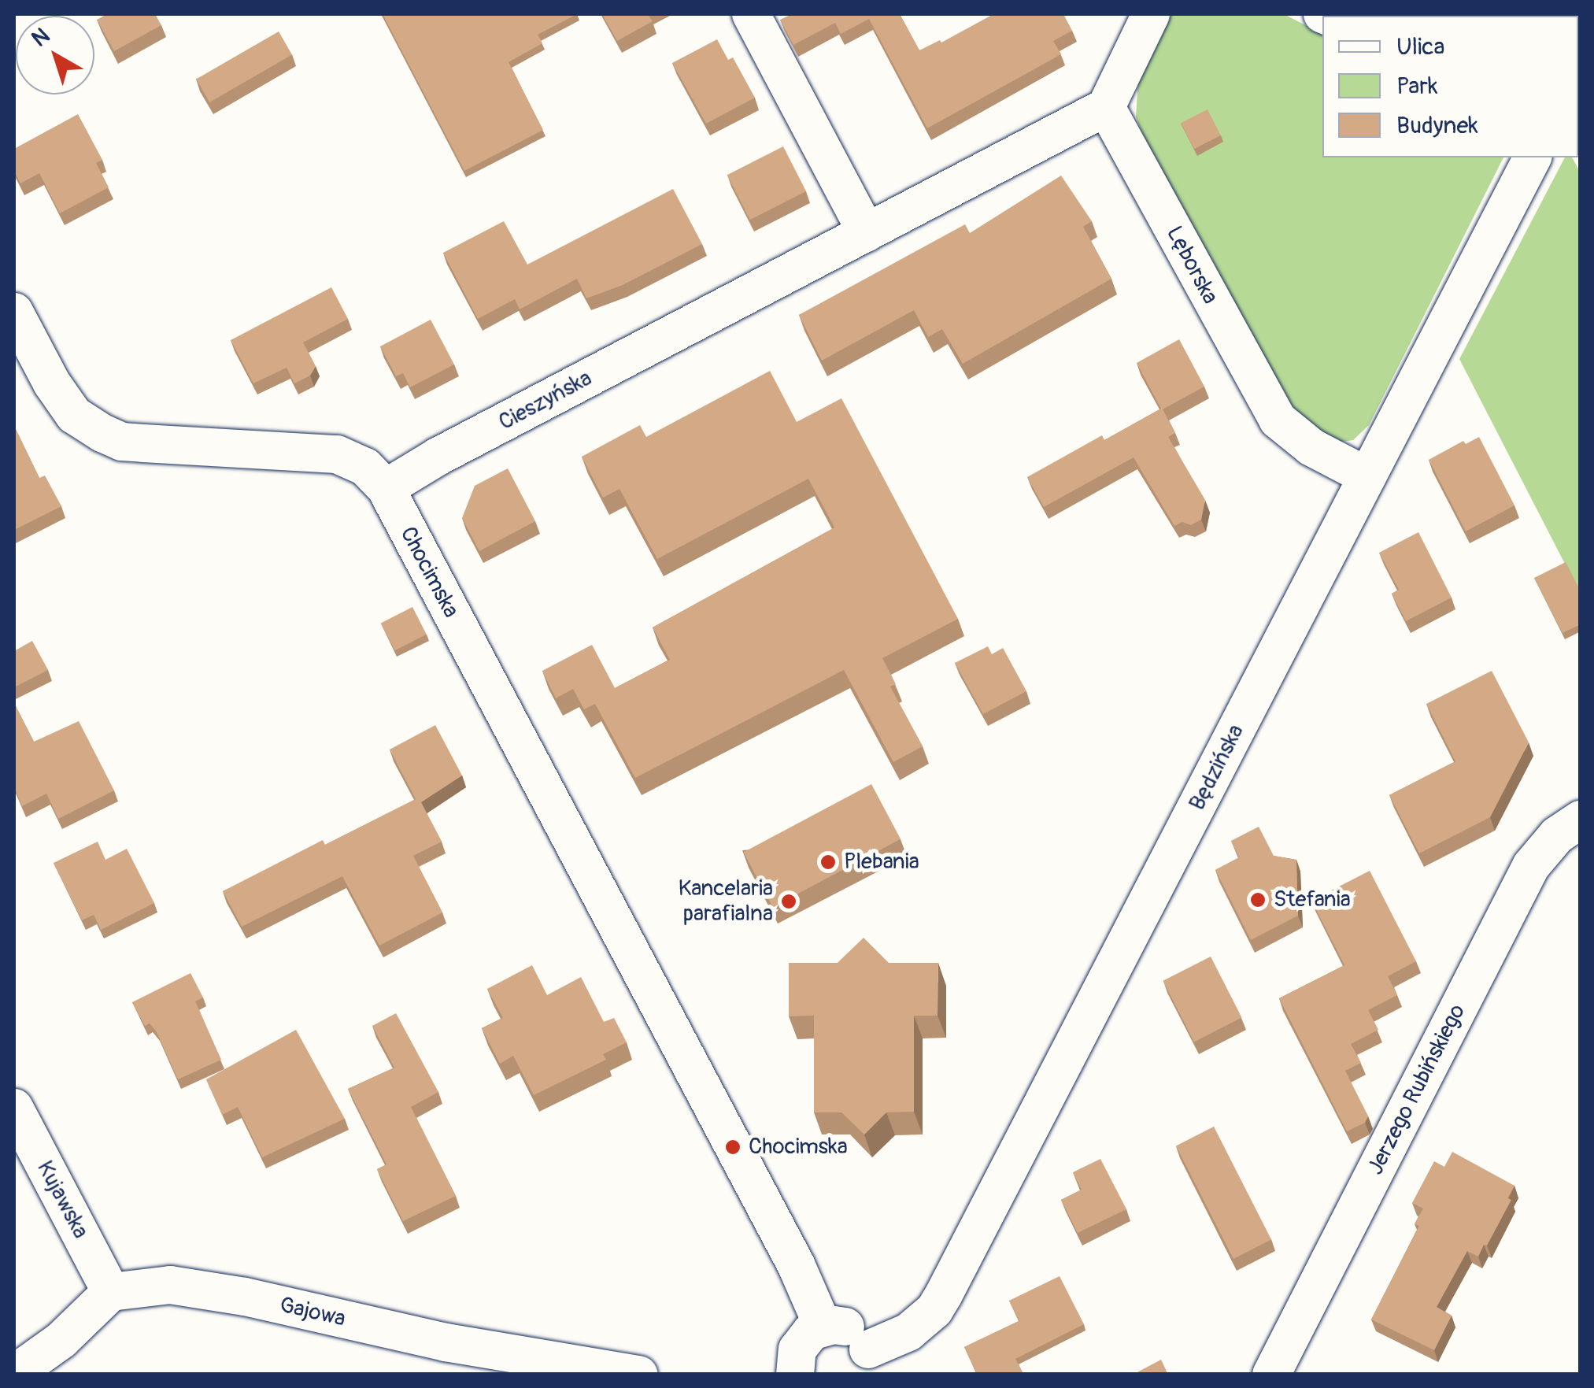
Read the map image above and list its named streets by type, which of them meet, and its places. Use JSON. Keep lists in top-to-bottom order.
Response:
{
  "streets": {
    "street": [
      "Lęborska",
      "Cieszyńska",
      "Chocimska",
      "Będzińska",
      "Jerzego Rubińskiego",
      "Kujawska",
      "Gajowa"
    ]
  },
  "crossings": [
    ["Lęborska", "Cieszyńska"],
    ["Lęborska", "Będzińska"],
    ["Cieszyńska", "Chocimska"],
    ["Kujawska", "Gajowa"]
  ],
  "places": [
    "Plebania",
    "Stefania",
    "Kancelaria parafialna",
    "Chocimska"
  ],
  "legend": ["Ulica", "Park", "Budynek"],
  "north": "top left"
}
